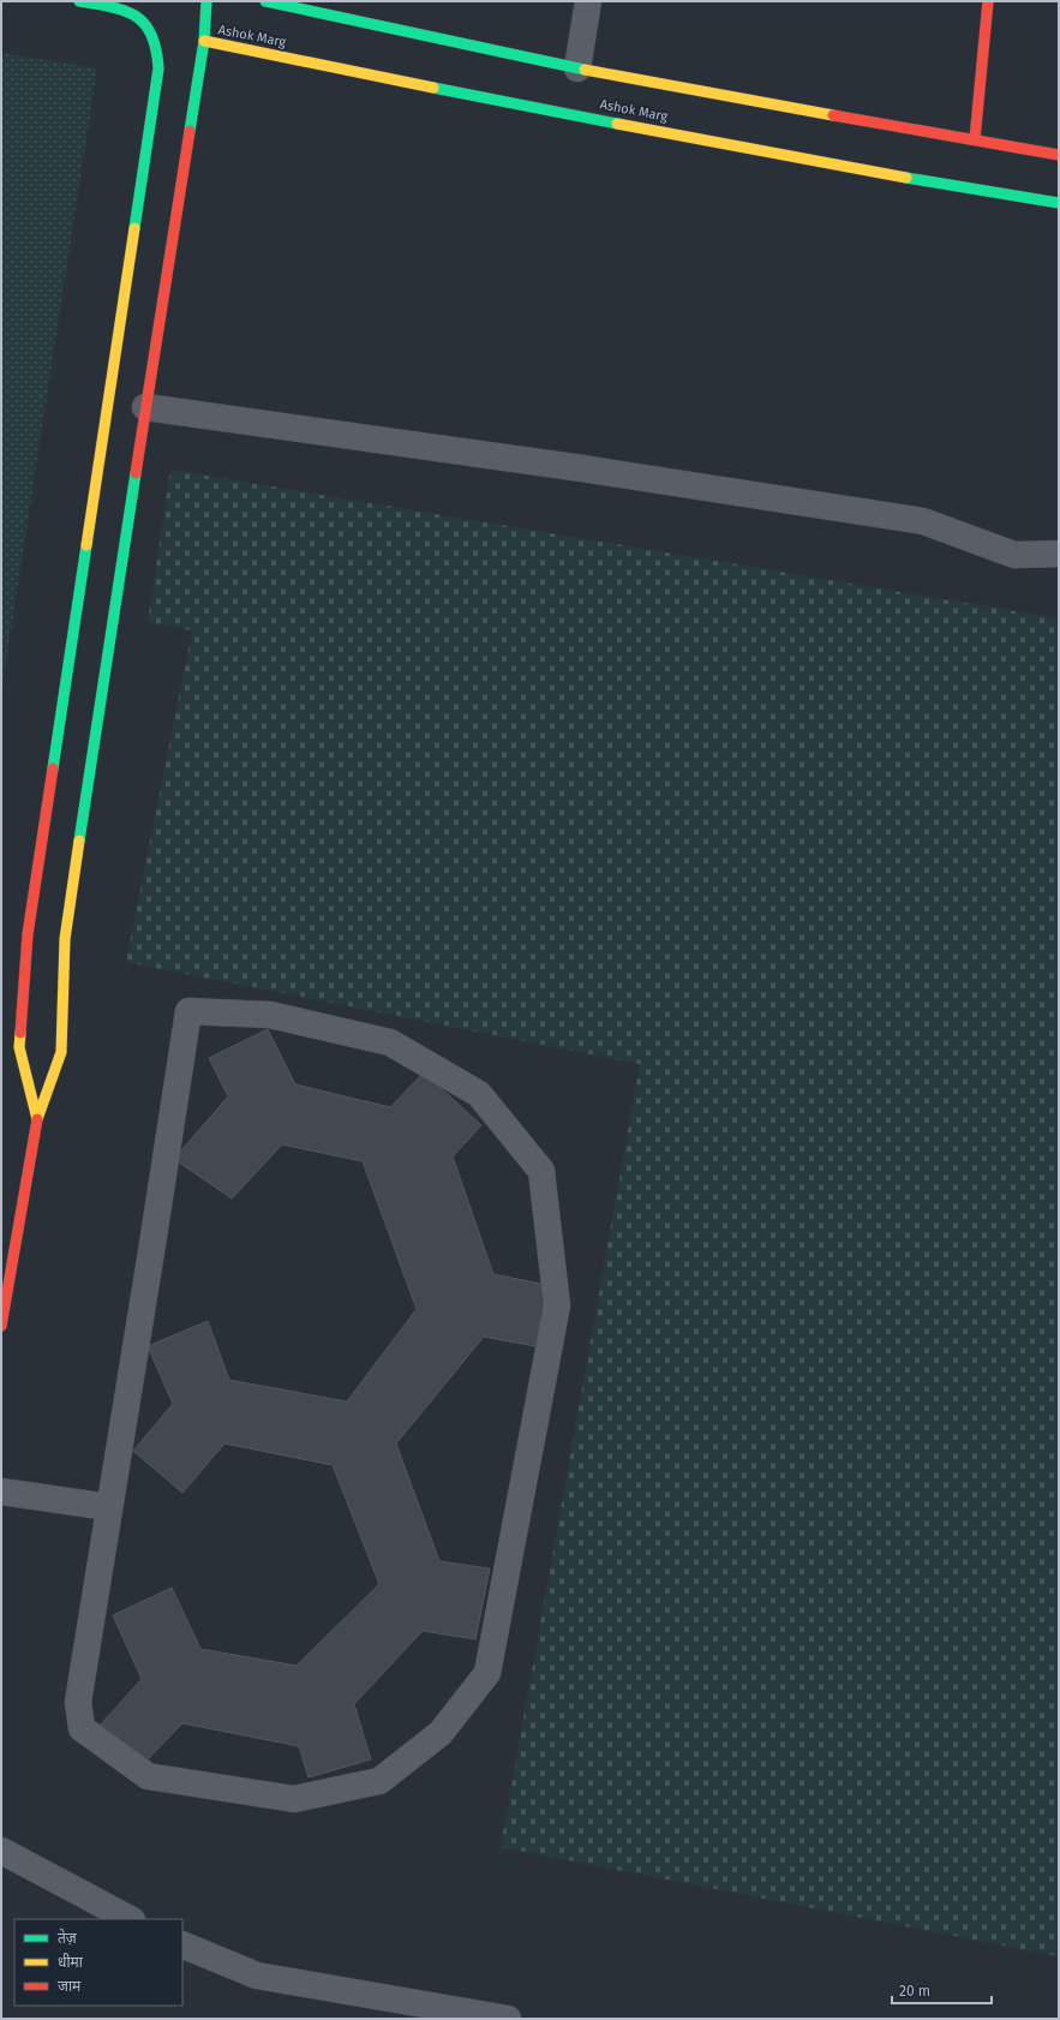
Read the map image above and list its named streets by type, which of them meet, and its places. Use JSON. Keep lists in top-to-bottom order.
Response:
{
  "streets": {
    "main road": ["Ashok Marg"]
  },
  "legend": ["तेज़", "धीमा", "जाम"],
  "scale_bar": "20 m"
}
